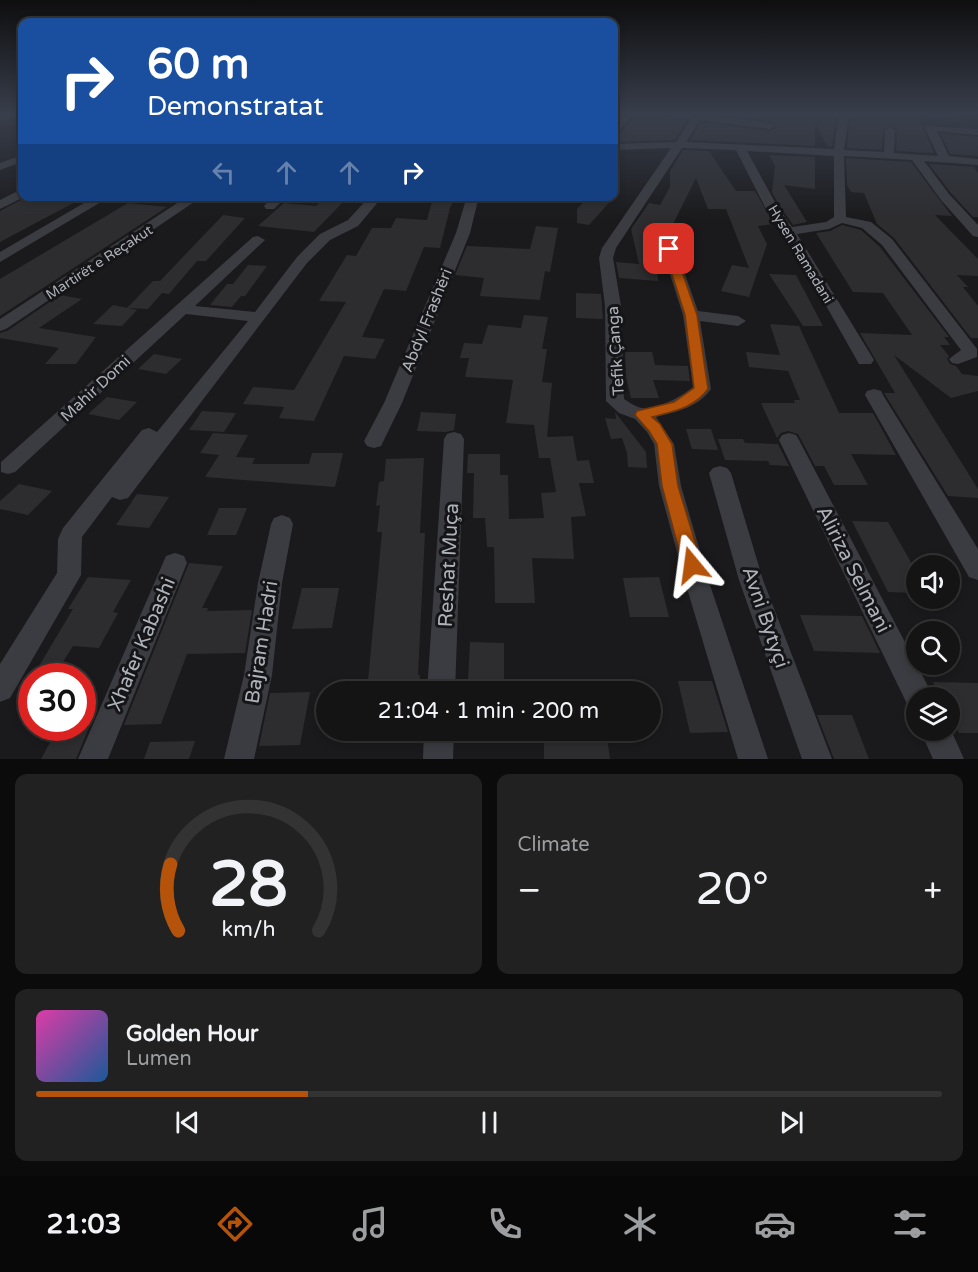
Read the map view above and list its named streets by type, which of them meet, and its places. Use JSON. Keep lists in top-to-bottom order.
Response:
{
  "streets": {
    "street": [
      "Hysen Ramadani",
      "Martirët e Reçakut",
      "Abdyl Frashëri",
      "Tefik Çanga",
      "Mahir Domi",
      "Reshat Muça",
      "Aliriza Selmani",
      "Avni Bytyçi",
      "Bajram Hadri",
      "Xhafer Kabashi"
    ]
  },
  "page": {
    "turn": ["60 m", "Demonstratat"],
    "limit": "30",
    "trip": "21:04 · 1 min · 200 m",
    "tile": "Climate",
    "heat": ["−", "20°", "+"],
    "song": ["Golden Hour", "Lumen"],
    "tabs": "21:03",
    "gauge": ["28", "km/h"]
  }
}
